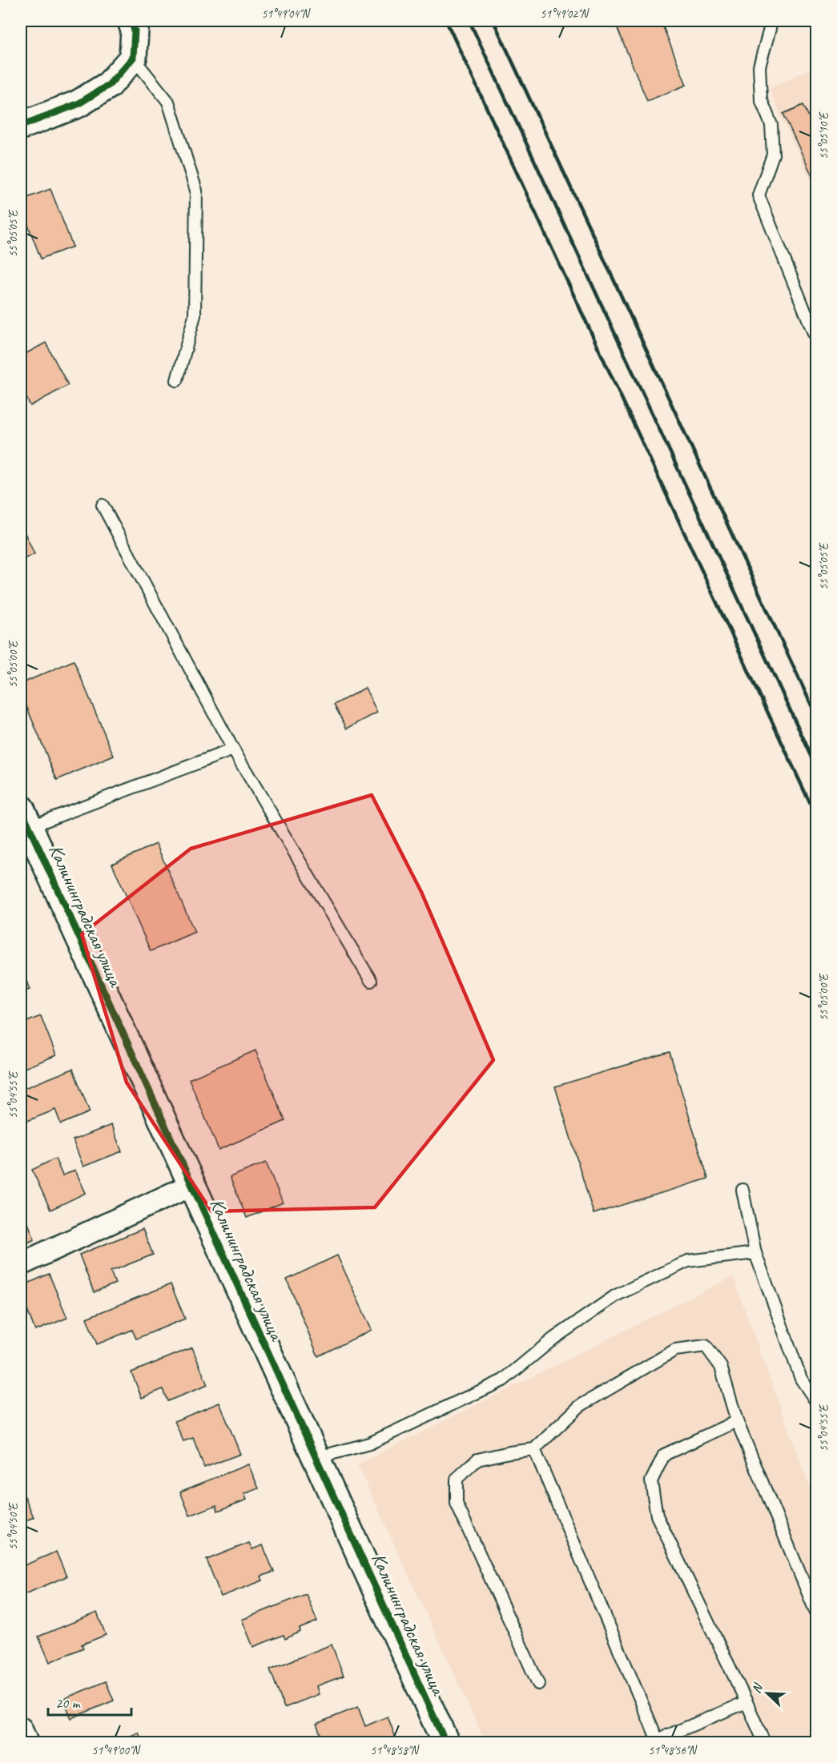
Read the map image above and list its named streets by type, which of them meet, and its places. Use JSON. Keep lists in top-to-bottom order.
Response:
{
  "streets": {
    "street": ["Калининградская улица"]
  },
  "scale_bar": "20 m",
  "north": "top left",
  "coordinates": [
    "51°49'04\"N",
    "51°49'02\"N",
    "55°05'10\"E",
    "55°05'05\"E",
    "55°05'00\"E",
    "55°04'55\"E",
    "55°04'50\"E",
    "51°49'00\"N",
    "51°48'58\"N",
    "51°48'56\"N"
  ]
}
